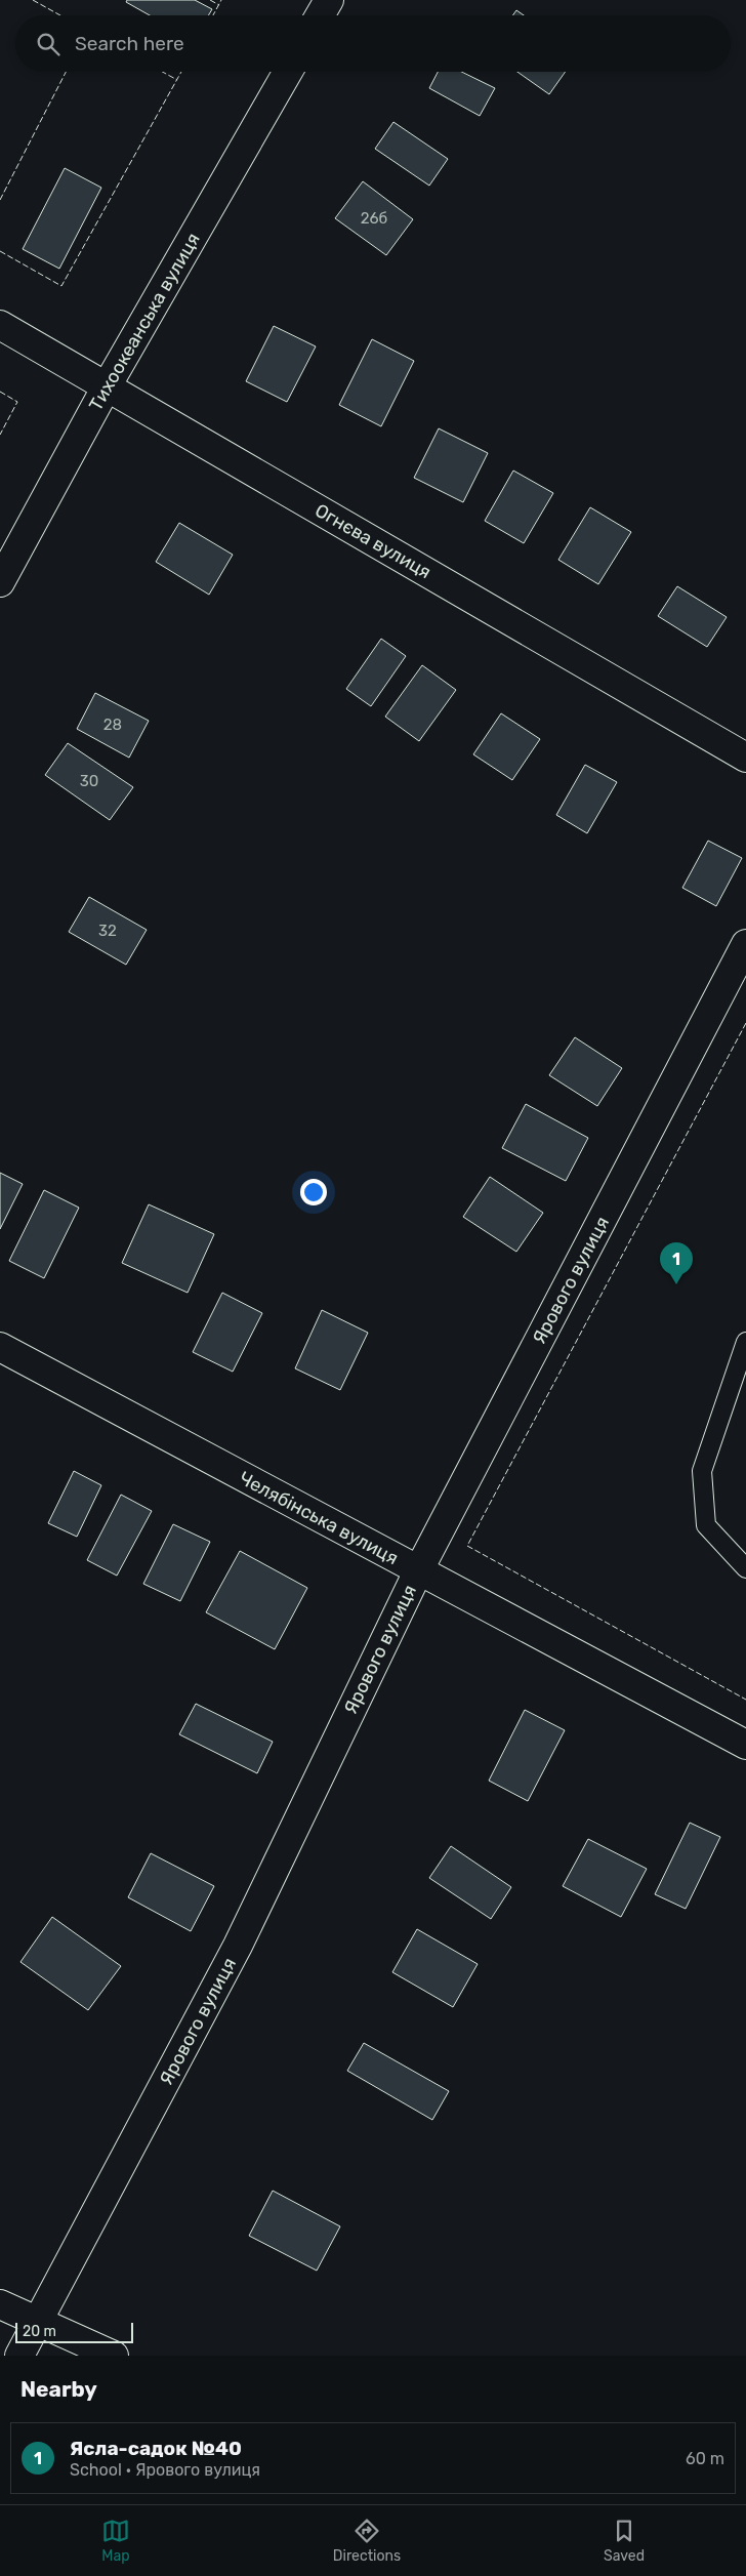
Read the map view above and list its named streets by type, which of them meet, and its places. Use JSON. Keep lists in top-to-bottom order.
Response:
{
  "streets": {
    "street": [
      "Тихоокеанська вулиця",
      "Огнєва вулиця",
      "Ярового вулиця",
      "Челябінська вулиця"
    ]
  },
  "crossings": [
    ["Тихоокеанська вулиця", "Огнєва вулиця"],
    ["Ярового вулиця", "Челябінська вулиця"]
  ],
  "house_numbers": [
    "26б",
    "28",
    "30",
    "32"
  ],
  "scale_bar": "20 m",
  "page": {
    "search": "Search here",
    "pins": "1",
    "scale": "20 m",
    "heading": "Nearby",
    "list": [
      {
        "mark": "1",
        "name": "Ясла-садок №40",
        "note": "School · Ярового вулиця",
        "value": "60 m"
      }
    ],
    "nav": ["Map", "Directions", "Saved"]
  }
}
